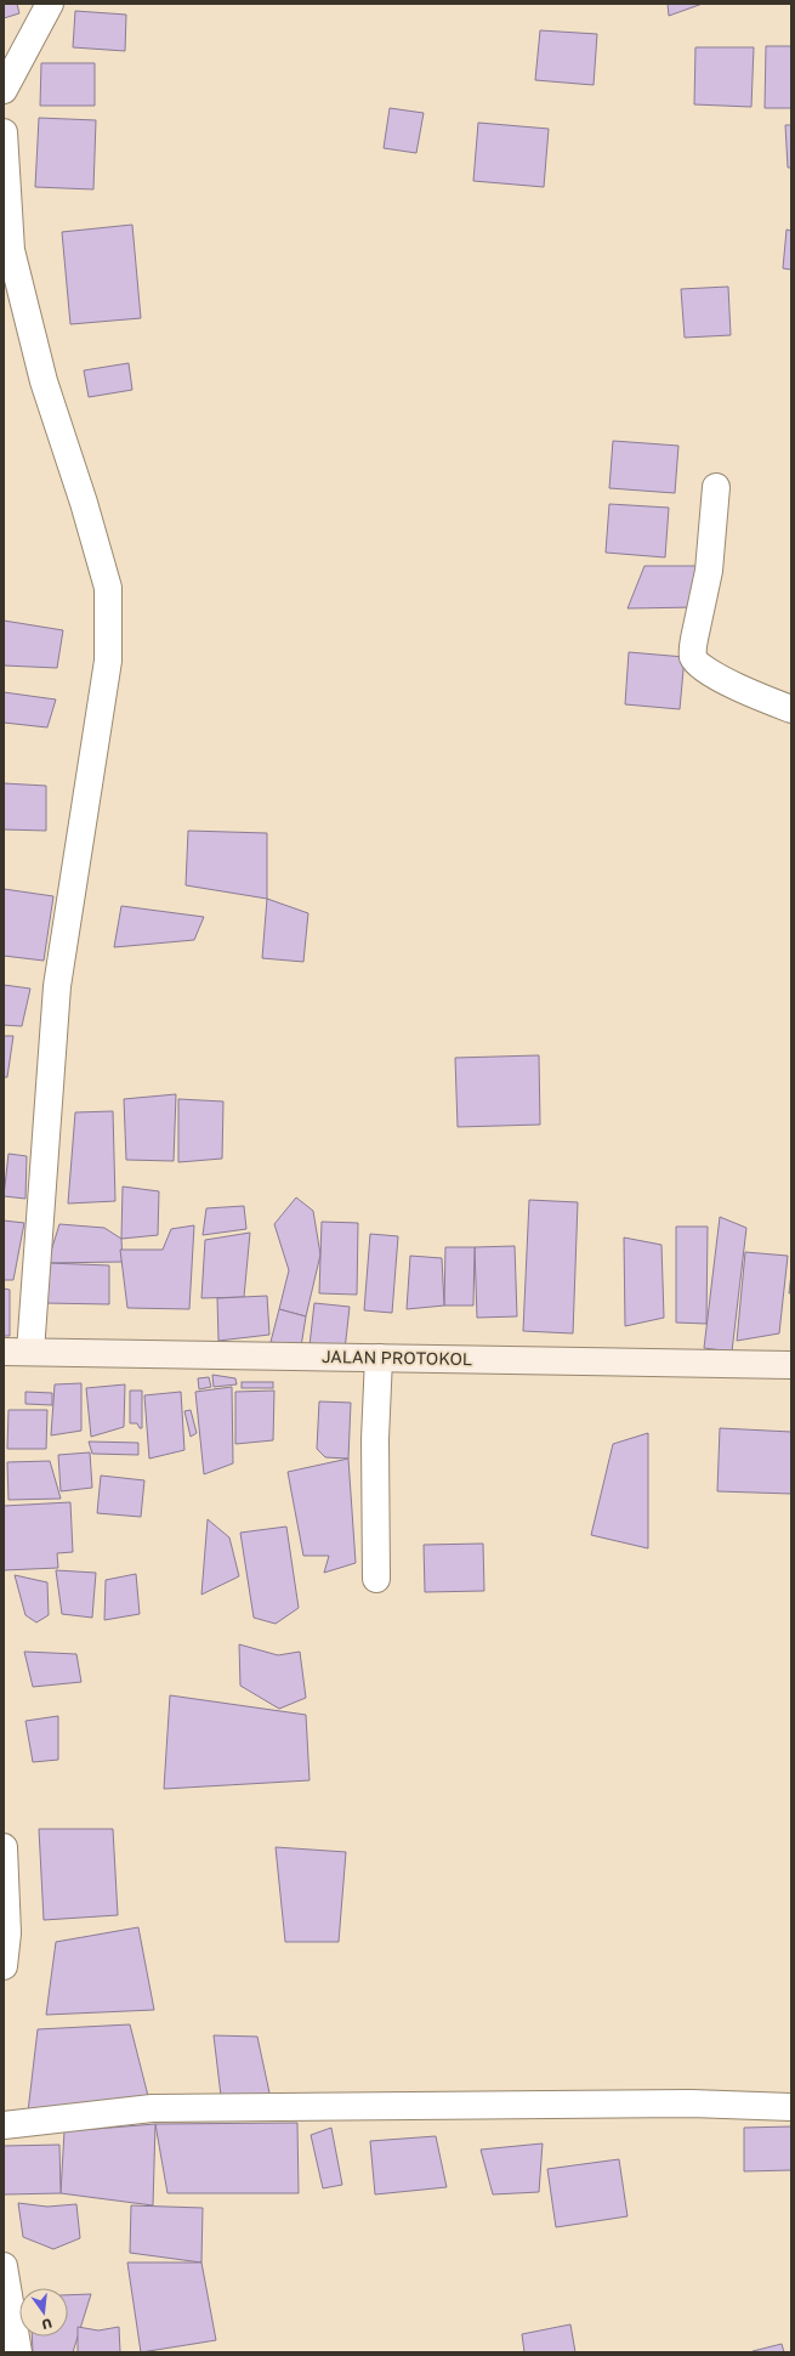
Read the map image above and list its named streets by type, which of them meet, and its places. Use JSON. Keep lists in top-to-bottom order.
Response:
{
  "streets": {
    "street": ["JALAN PROTOKOL"]
  },
  "north": "bottom"
}
